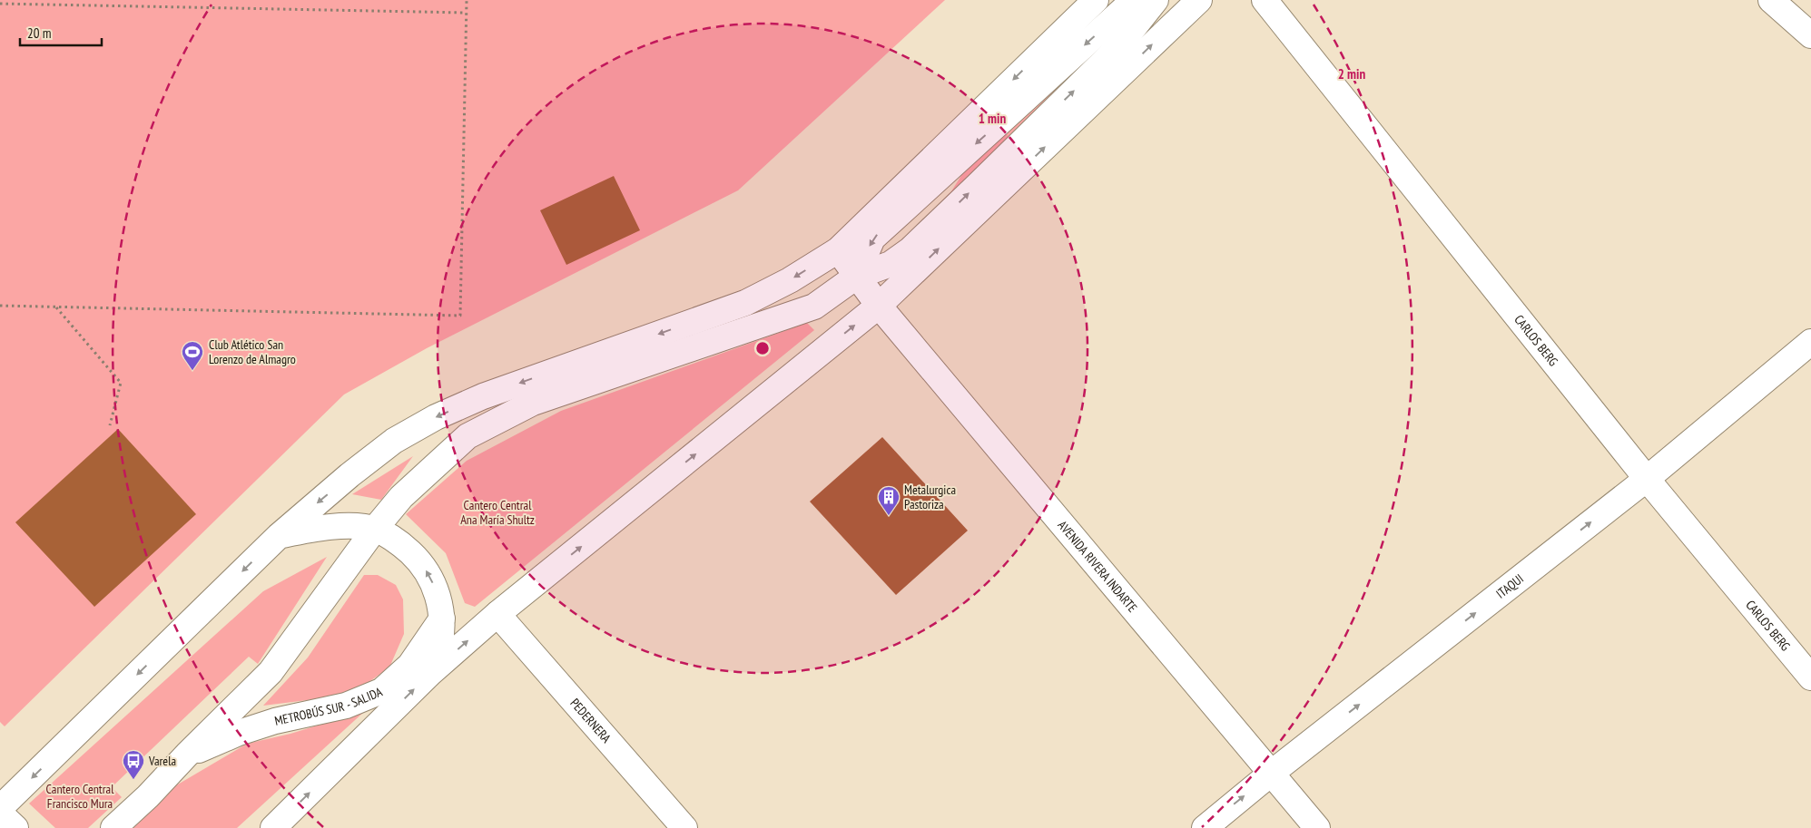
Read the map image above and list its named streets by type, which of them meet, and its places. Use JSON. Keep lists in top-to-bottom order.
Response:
{
  "streets": {
    "main road": [
      "CARLOS BERG",
      "AVENIDA RIVERA INDARTE",
      "ITAQUI",
      "METROBÚS SUR - SALIDA",
      "PEDERNERA"
    ]
  },
  "crossings": [
    ["CARLOS BERG", "ITAQUI"],
    ["AVENIDA RIVERA INDARTE", "ITAQUI"]
  ],
  "one_way": ["ITAQUI"],
  "parks": ["Cantero Central Ana María Shultz", "Cantero Central Francisco Mura"],
  "places": {
    "sports": ["Club Atlético San Lorenzo de Almagro"],
    "building": ["Metalurgica Pastoriza"],
    "bus stop": ["Varela"]
  },
  "scale_bar": "20 m",
  "rings": ["2 min", "1 min"]
}
